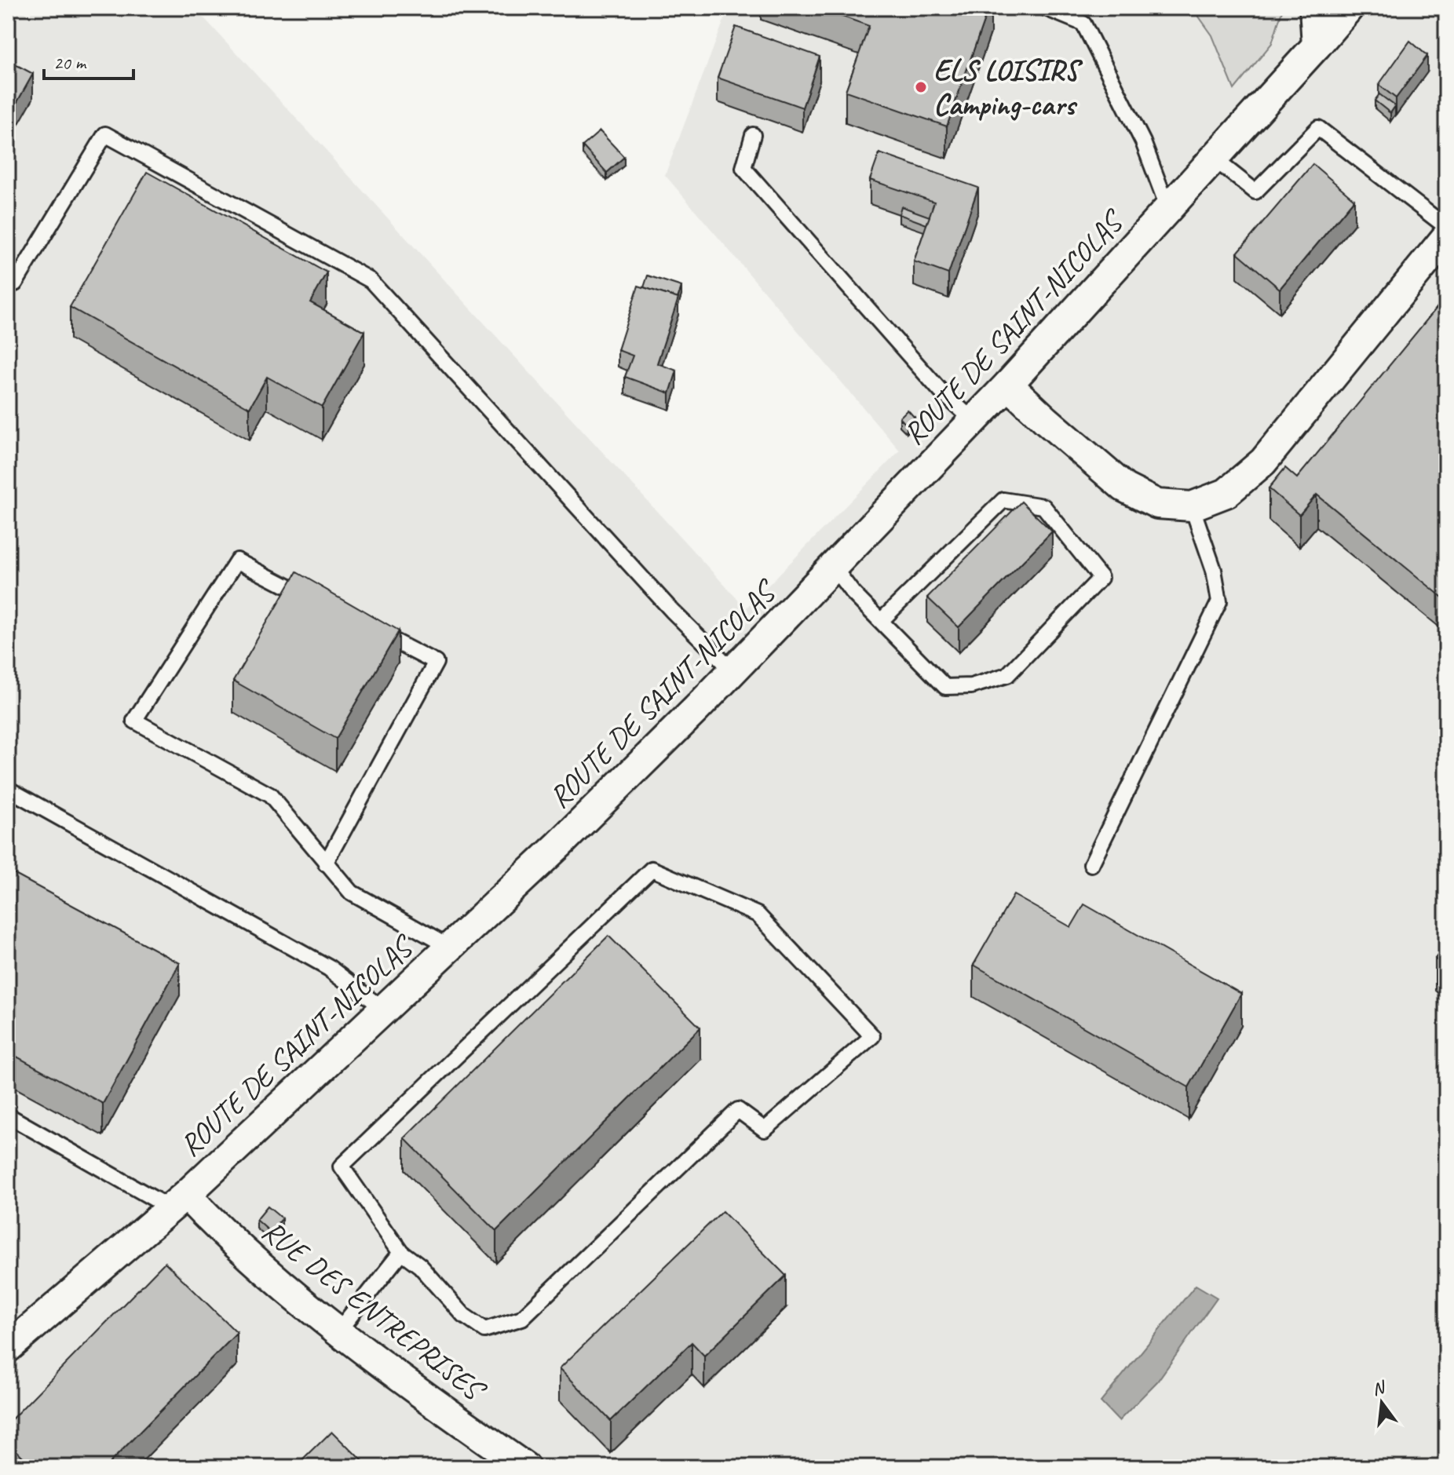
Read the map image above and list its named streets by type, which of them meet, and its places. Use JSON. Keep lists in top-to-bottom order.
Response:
{
  "streets": {
    "street": ["ROUTE DE SAINT-NICOLAS", "RUE DES ENTREPRISES"]
  },
  "crossings": [
    ["ROUTE DE SAINT-NICOLAS", "RUE DES ENTREPRISES"]
  ],
  "places": ["ELS LOISIRS Camping-cars"],
  "scale_bar": "20 m",
  "north": "top"
}
